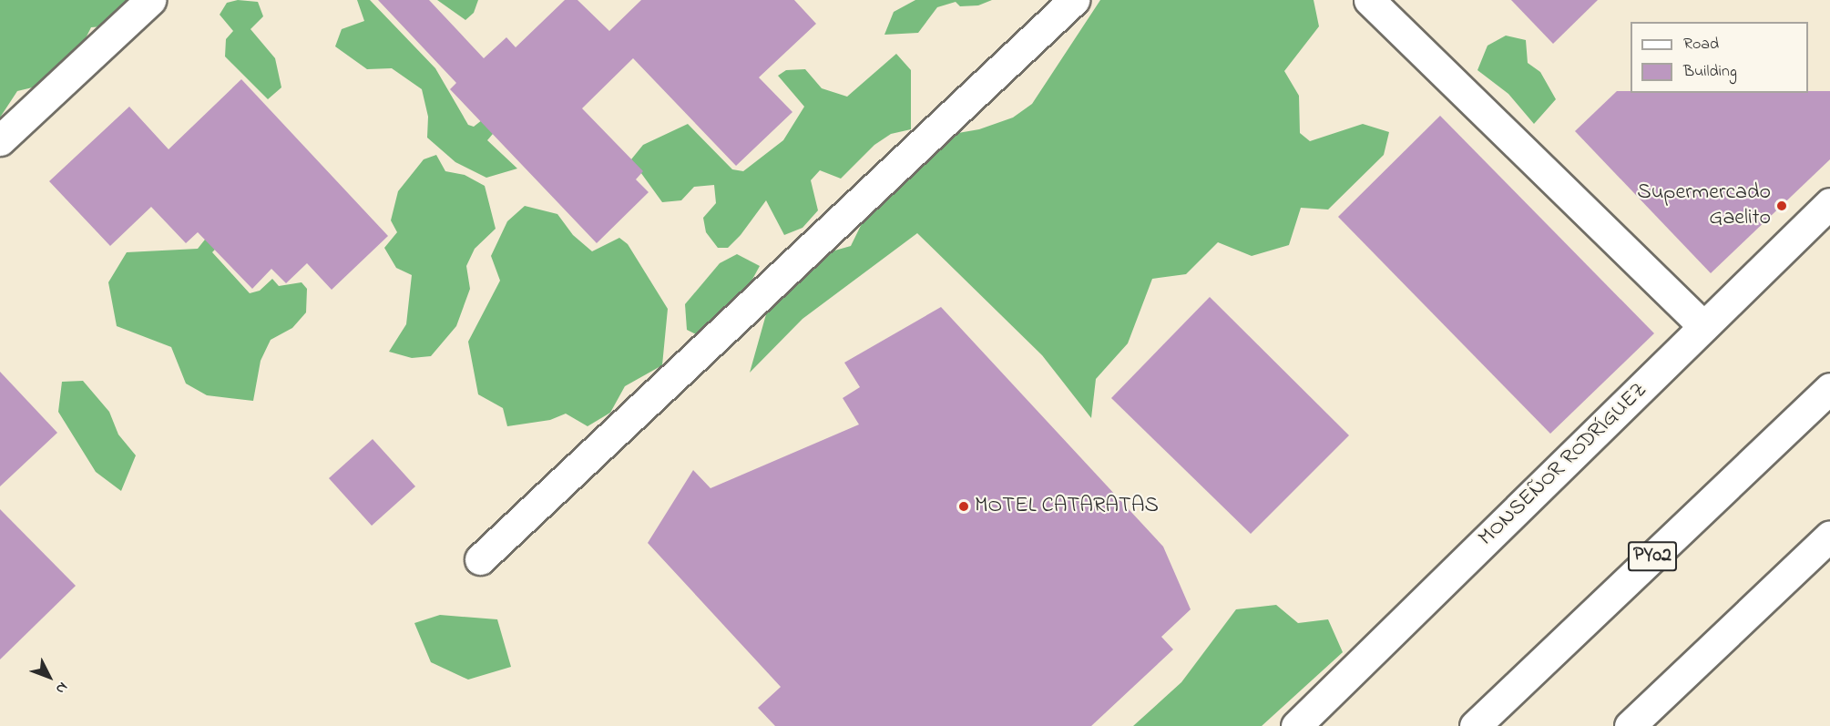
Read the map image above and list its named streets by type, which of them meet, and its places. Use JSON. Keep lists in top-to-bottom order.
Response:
{
  "streets": {
    "main road": ["MONSEÑOR RODRÍGUEZ", "PY02"]
  },
  "places": ["Supermercado Gaelito", "MOTEL CATARATAS"],
  "legend": ["Road", "Building"],
  "north": "bottom right"
}
